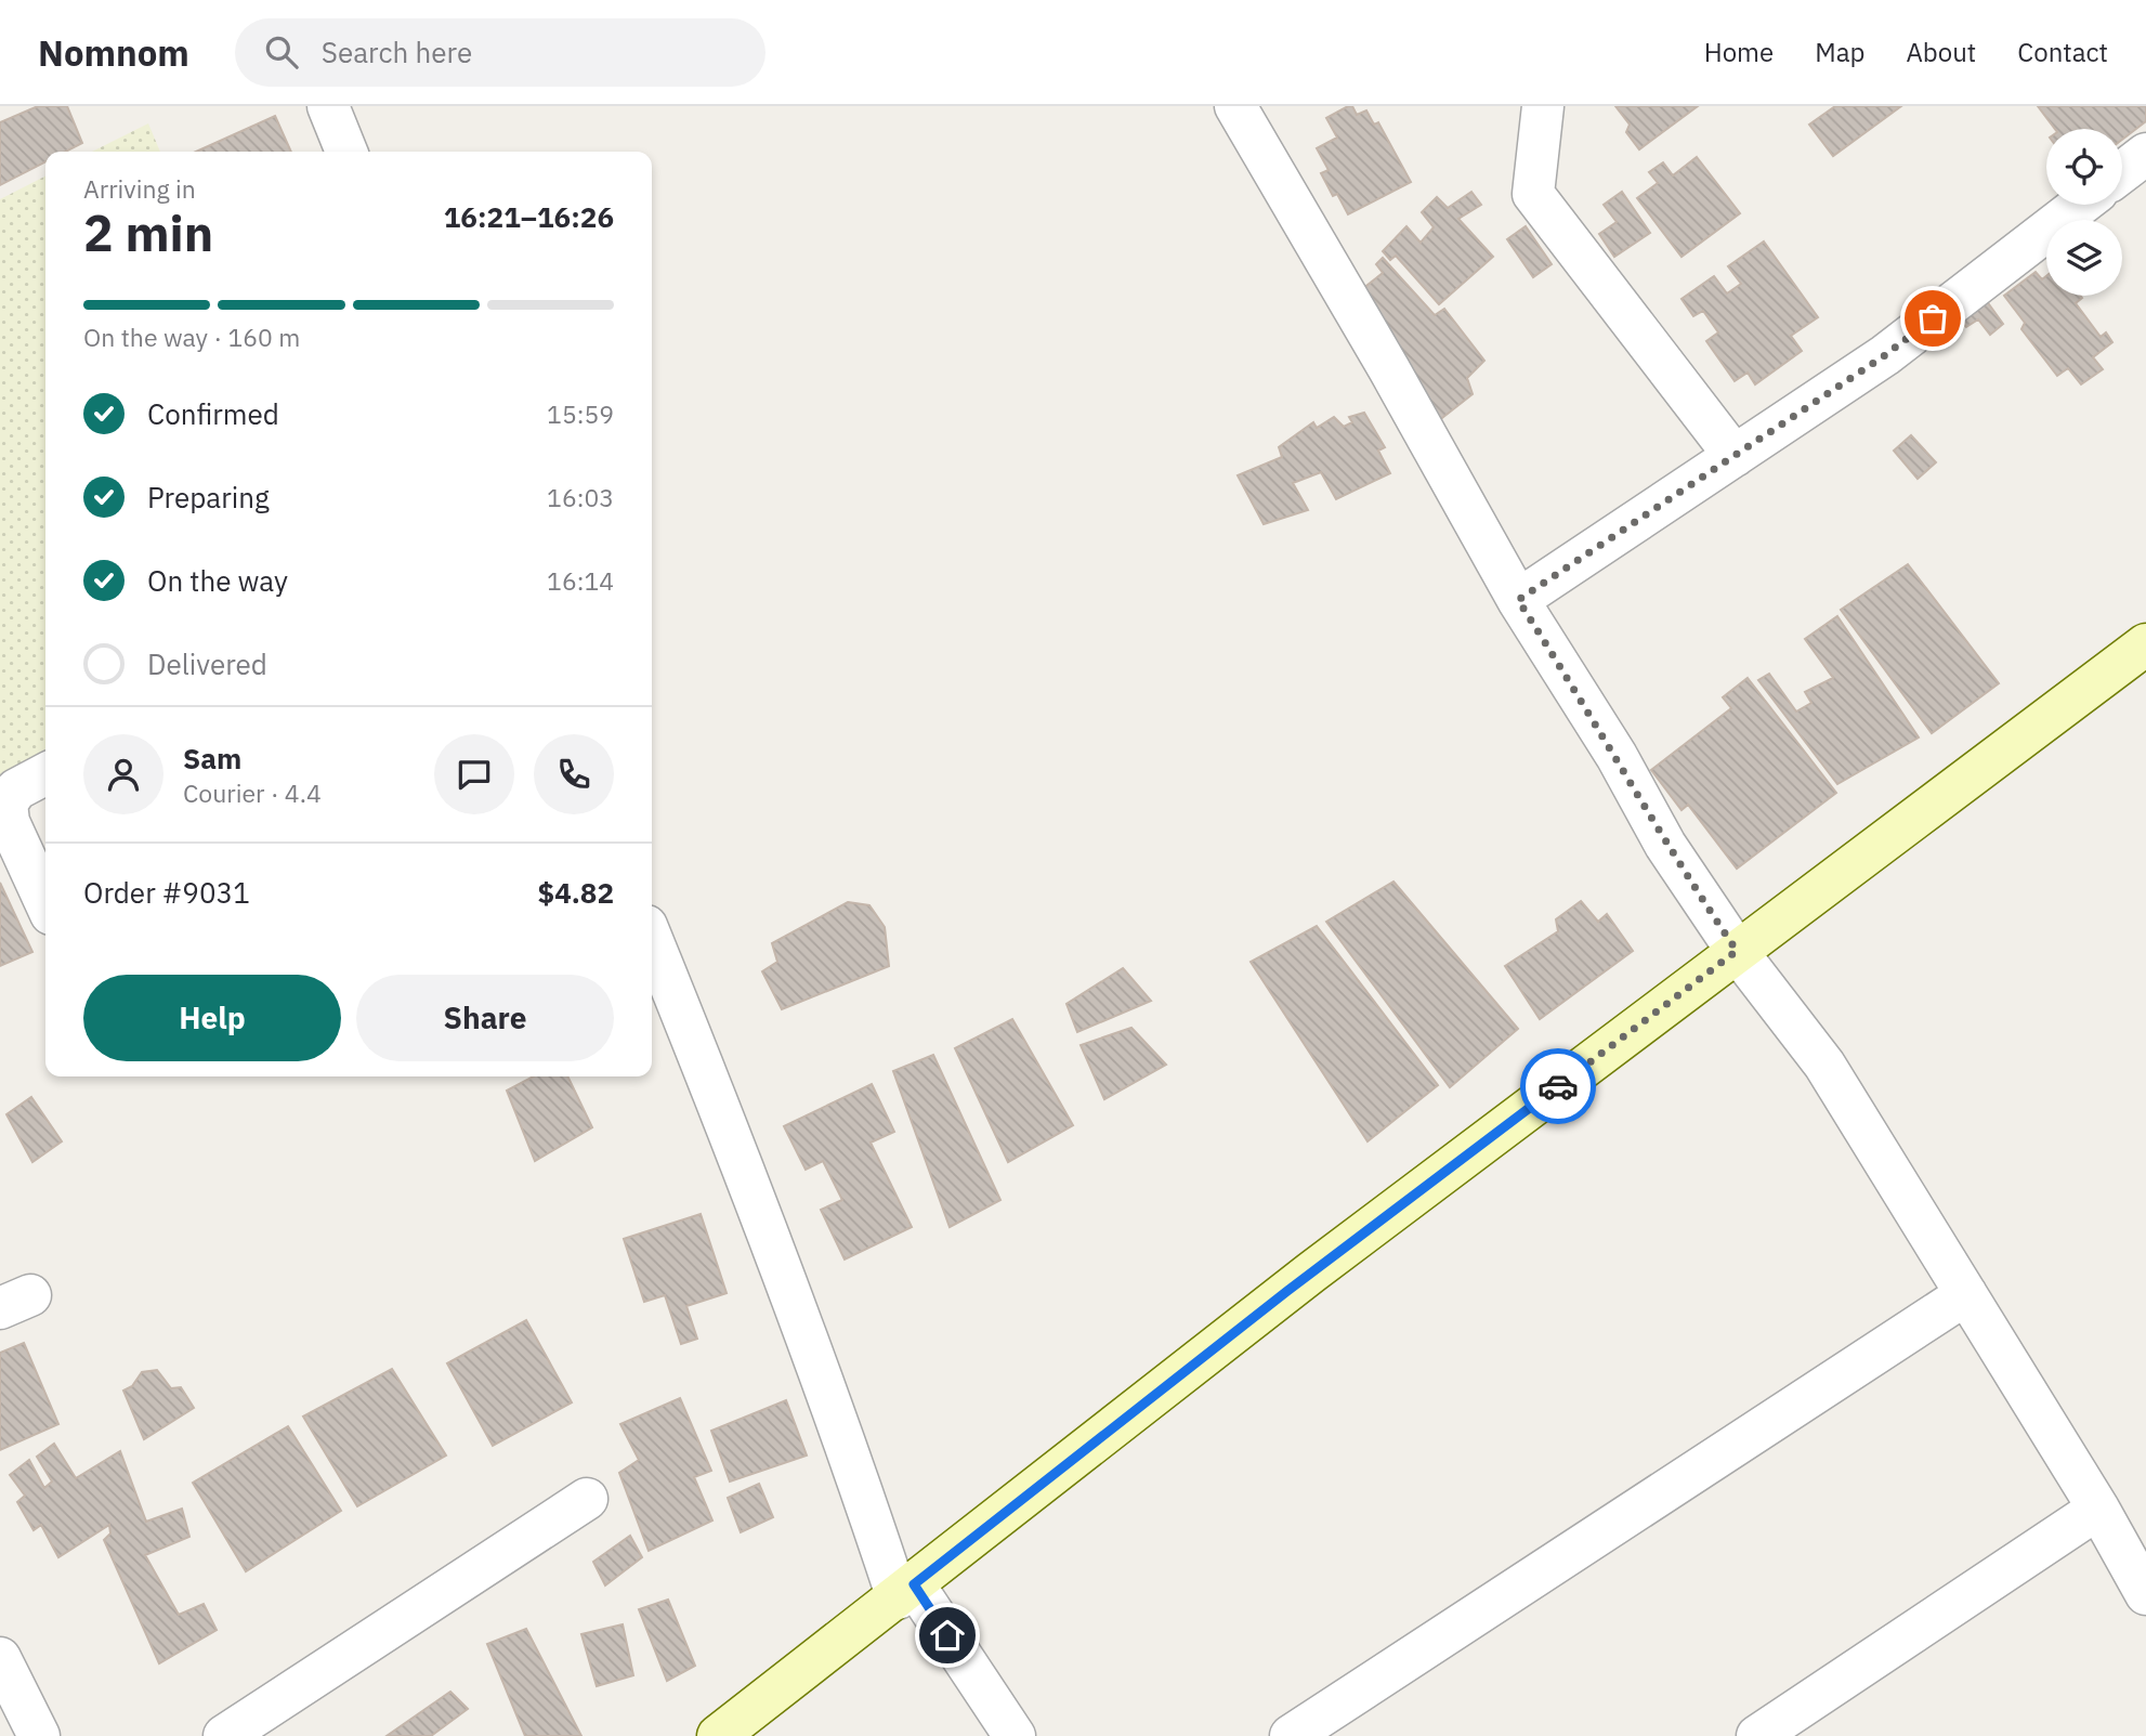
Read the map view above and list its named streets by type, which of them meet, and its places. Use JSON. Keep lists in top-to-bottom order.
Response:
{
  "page": {
    "header": "Nomnom",
    "search": "Search here",
    "nav": [
      "Home",
      "Map",
      "About",
      "Contact"
    ],
    "heading": ["2 min", "Arriving in", "16:21–16:26"],
    "panel": [
      "Sam",
      "Courier · 4.4",
      "Order #9031",
      "$4.82"
    ],
    "bar": "On the way · 160 m",
    "list": [
      ["Confirmed", "15:59"],
      ["Preparing", "16:03"],
      ["On the way", "16:14"],
      "Delivered"
    ],
    "buttons": ["Help", "Share"]
  }
}
